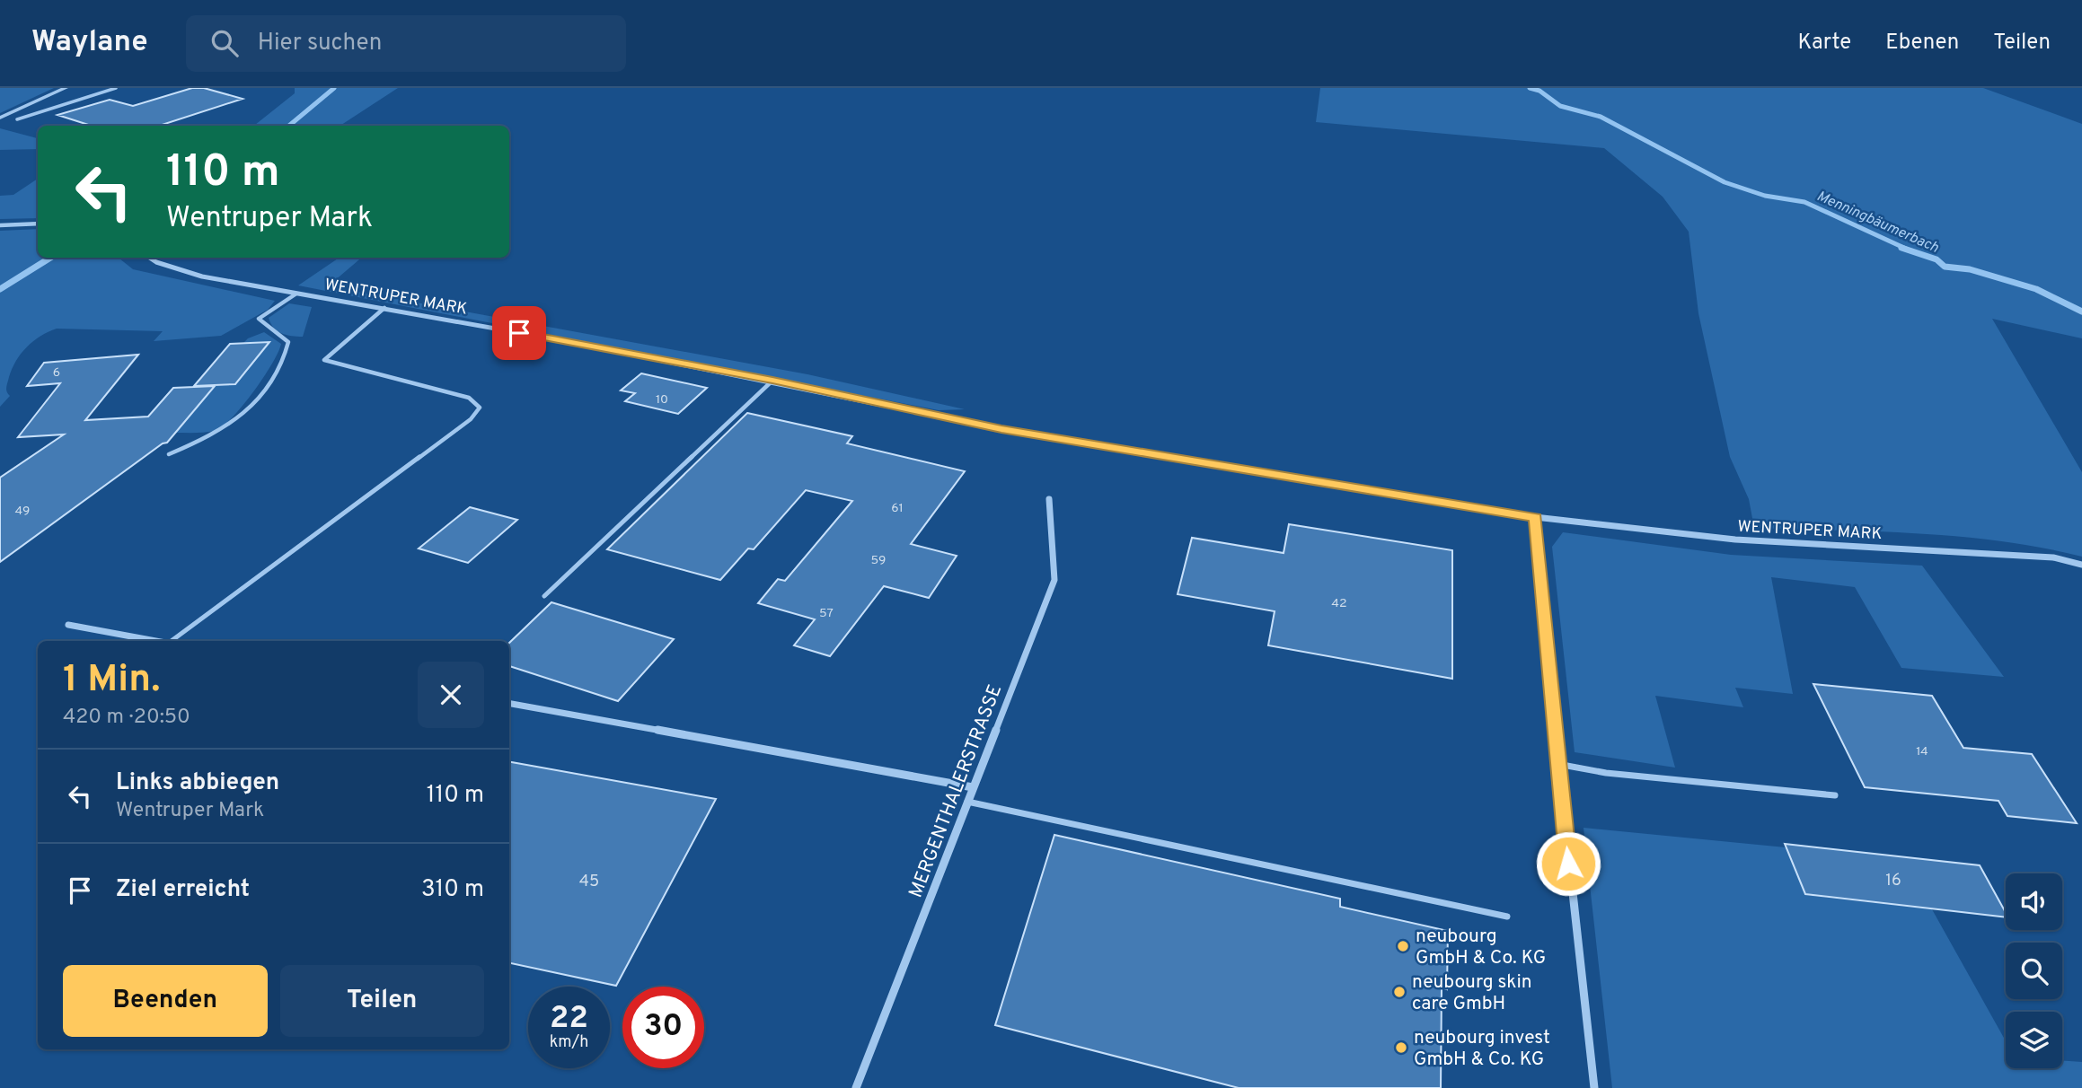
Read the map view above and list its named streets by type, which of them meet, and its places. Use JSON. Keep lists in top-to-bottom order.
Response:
{
  "streets": {
    "street": ["WENTRUPER MARK", "MERGENTHALERSTRASSE"]
  },
  "water": ["Menningbäumerbach"],
  "places": ["neubourg GmbH & Co. KG", "neubourg skin care GmbH", "neubourg invest GmbH & Co. KG"],
  "house_numbers": [
    "6",
    "10",
    "61",
    "49",
    "59",
    "42",
    "57",
    "14",
    "16",
    "45"
  ],
  "page": {
    "header": "Waylane",
    "search": "Hier suchen",
    "nav": ["Karte", "Ebenen", "Teilen"],
    "turn": ["110 m", "Wentruper Mark"],
    "heading": ["1 Min.", "420 m · 20:50"],
    "list": [
      {
        "name": "Links abbiegen",
        "note": "Wentruper Mark",
        "value": "110 m"
      },
      {
        "name": "Ziel erreicht",
        "value": "310 m"
      }
    ],
    "buttons": ["Beenden", "Teilen"],
    "speed": "22 km/h",
    "limit": "30"
  }
}
